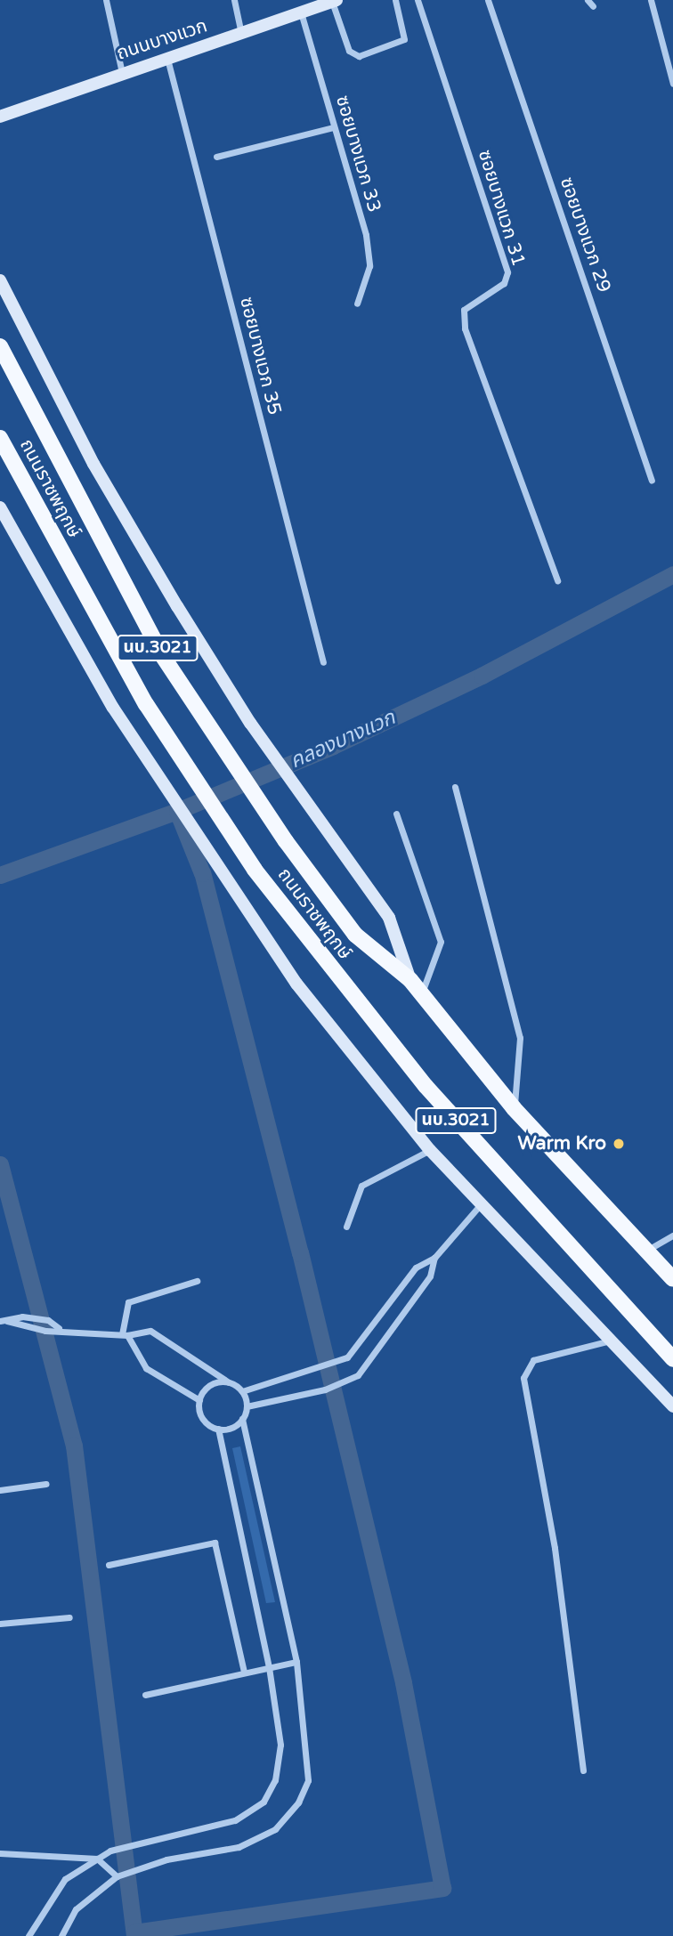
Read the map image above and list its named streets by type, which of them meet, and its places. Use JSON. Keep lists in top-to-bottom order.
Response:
{
  "streets": {
    "main road": ["ถนนบางแวก", "ถนนราชพฤกษ์", "นบ.3021"],
    "street": [
      "ซอยบางแวก 33",
      "ซอยบางแวก 31",
      "ซอยบางแวก 29",
      "ซอยบางแวก 35"
    ]
  },
  "crossings": [
    ["ถนนบางแวก", "ซอยบางแวก 33"],
    ["ถนนบางแวก", "ซอยบางแวก 35"]
  ],
  "water": ["คลองบางแวก"],
  "places": ["Warm Kro"]
}
